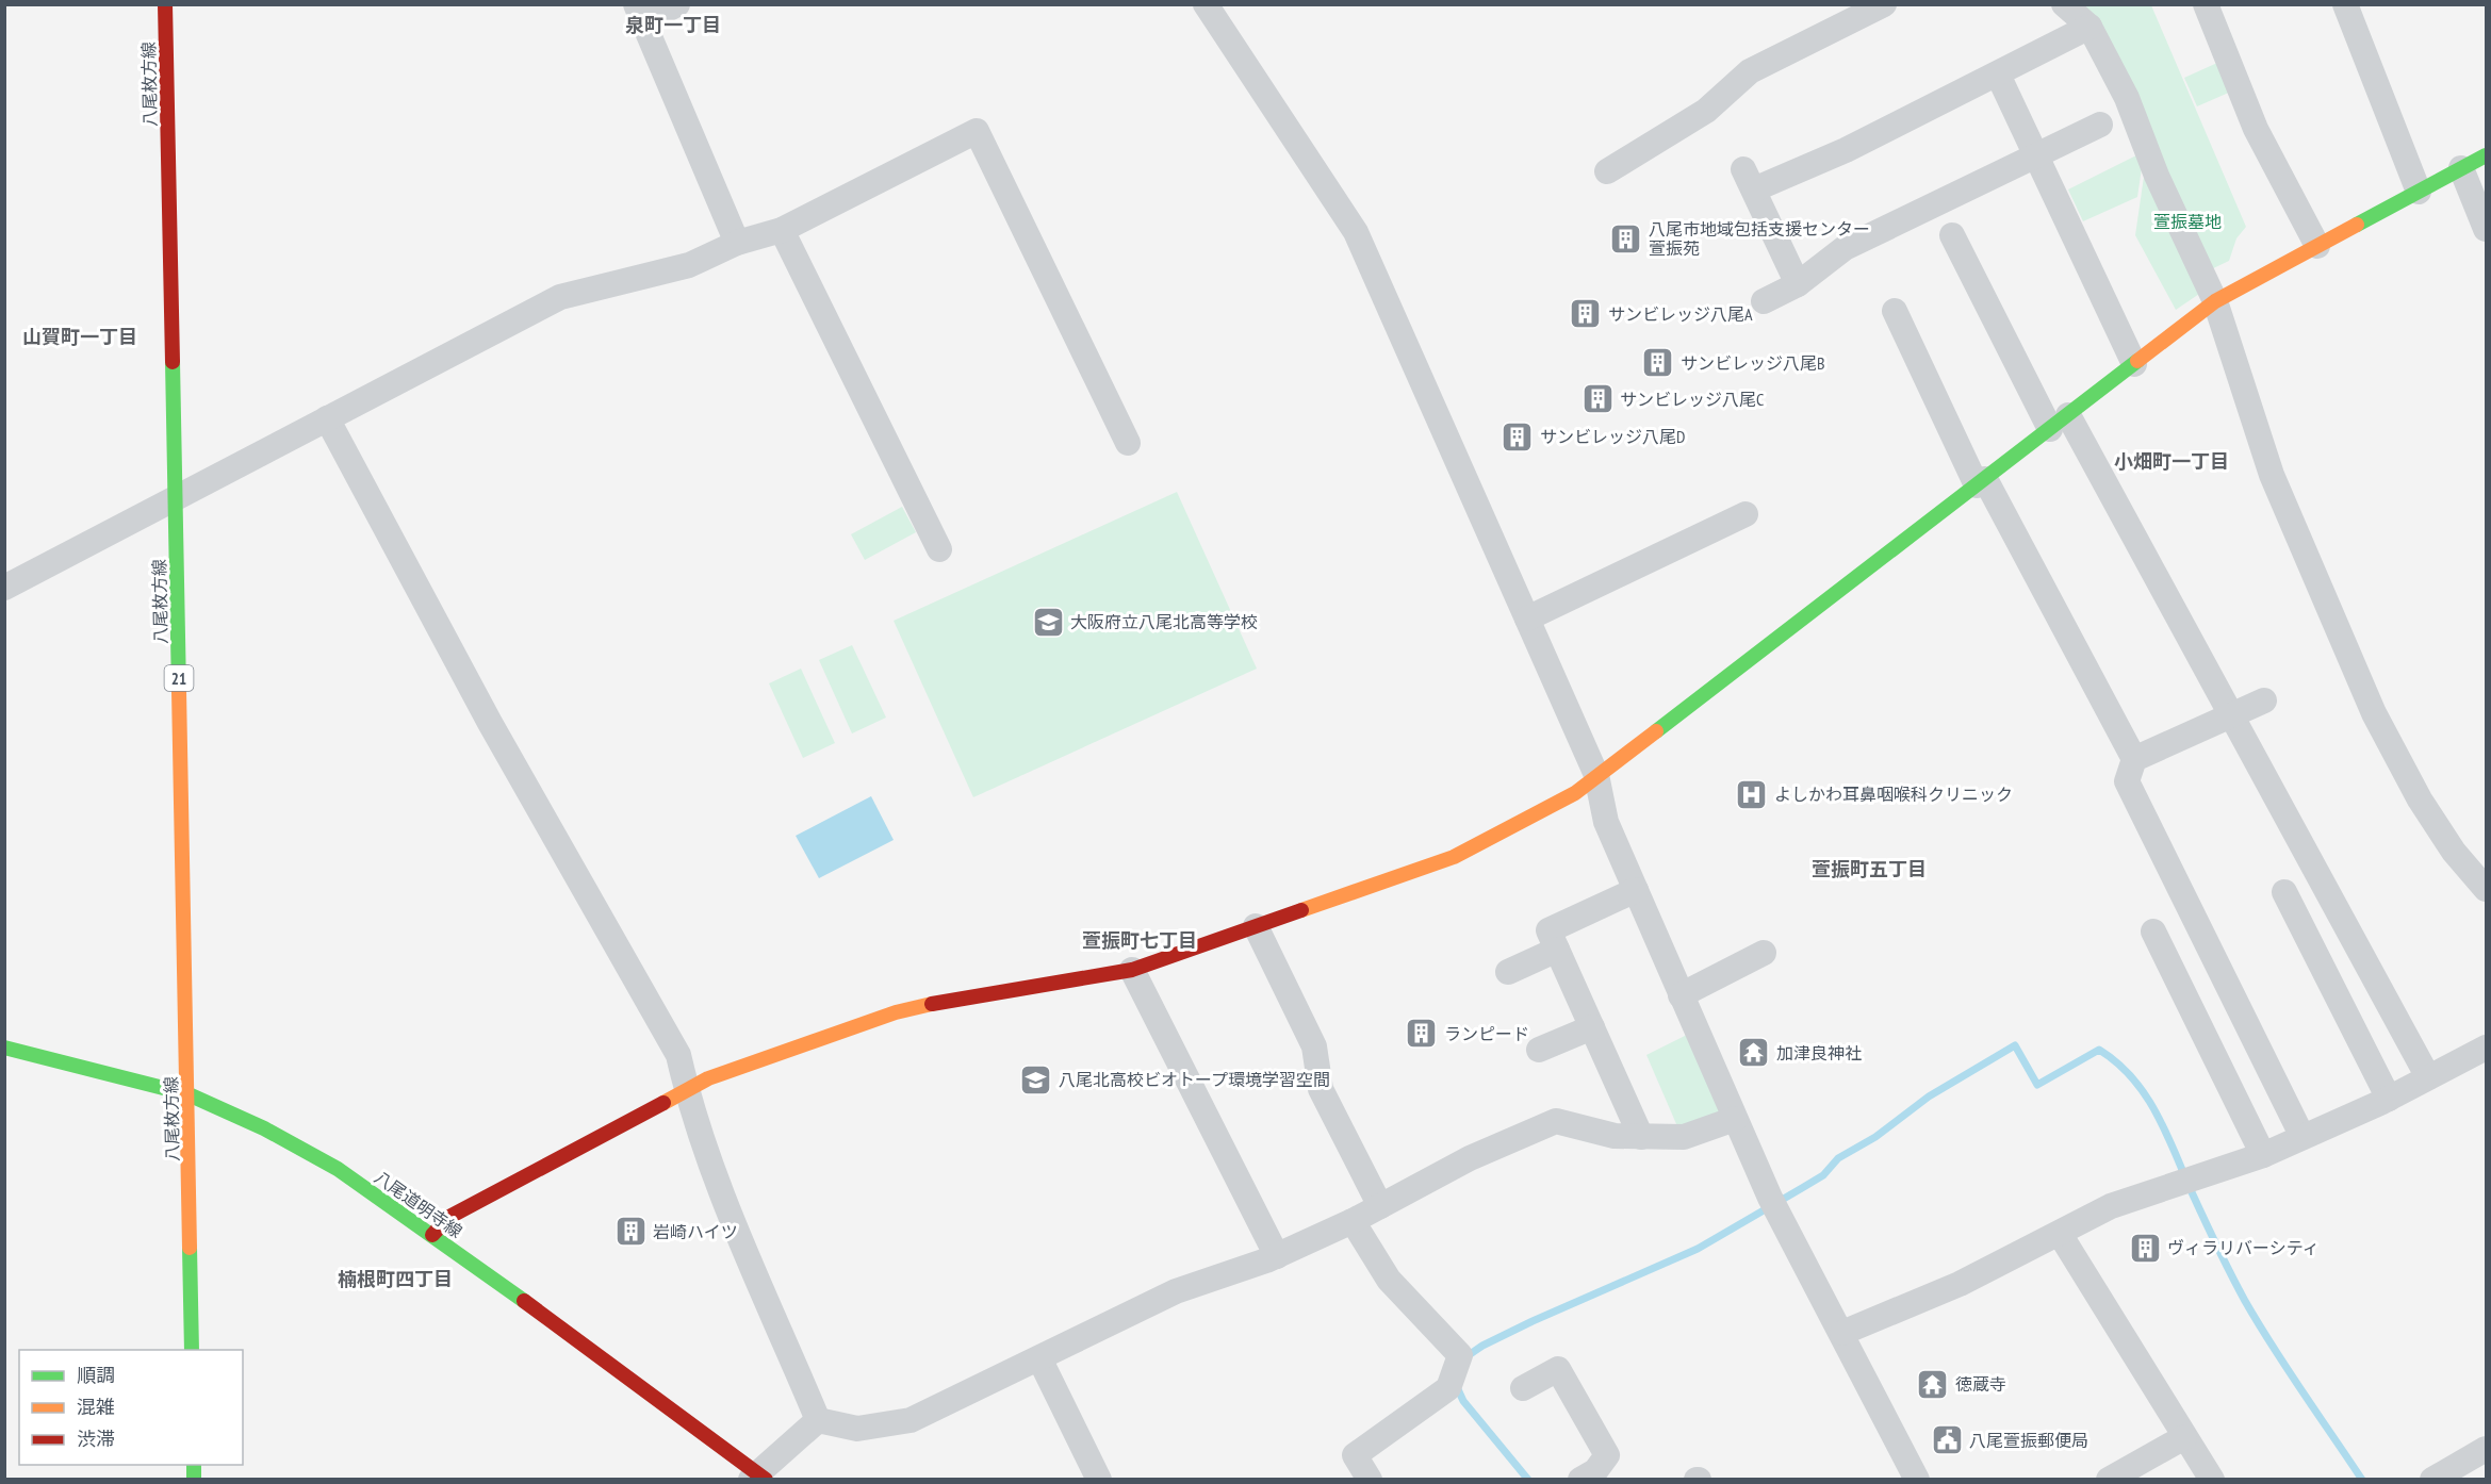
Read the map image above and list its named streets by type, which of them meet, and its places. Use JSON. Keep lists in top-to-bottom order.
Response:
{
  "streets": {
    "street": ["八尾枚方線", "21", "八尾道明寺線"]
  },
  "crossings": [
    ["八尾枚方線", "八尾道明寺線"]
  ],
  "districts": [
    "泉町一丁目",
    "山賀町一丁目",
    "小畑町一丁目",
    "萱振町五丁目",
    "萱振町七丁目",
    "楠根町四丁目"
  ],
  "parks": ["萱振墓地"],
  "places": {
    "building": [
      "八尾市地域包括支援センター 萱振苑",
      "サンビレッジ八尾A",
      "サンビレッジ八尾B",
      "サンビレッジ八尾C",
      "サンビレッジ八尾D",
      "ランピード",
      "岩崎ハイツ",
      "ヴィラリバーシティ"
    ],
    "school or university": ["大阪府立八尾北高等学校", "八尾北高校ビオトープ環境学習空間"],
    "hospital": ["よしかわ耳鼻咽喉科クリニック"],
    "temple": ["加津良神社", "徳蔵寺"],
    "public building": ["八尾萱振郵便局"]
  },
  "legend": ["順調", "混雑", "渋滞"]
}
